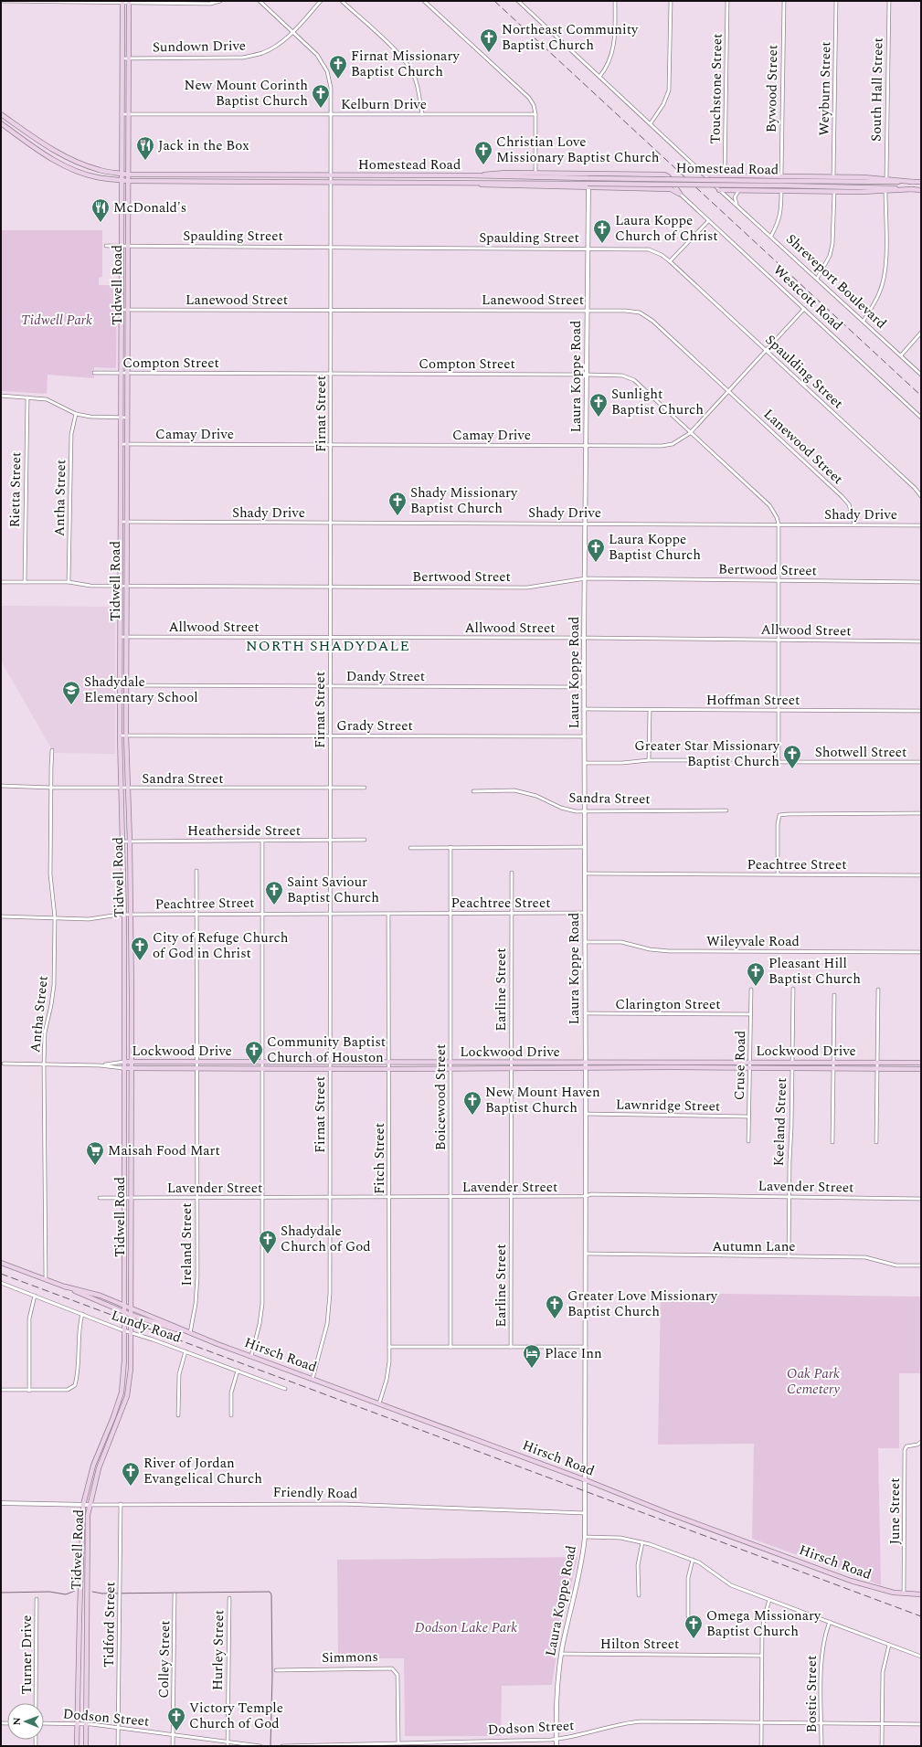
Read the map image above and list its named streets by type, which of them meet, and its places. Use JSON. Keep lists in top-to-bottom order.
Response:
{
  "streets": {
    "main road": [
      "Homestead Road",
      "Tidwell Road",
      "Lockwood Drive",
      "Hirsch Road"
    ],
    "street": [
      "Sundown Drive",
      "Touchstone Street",
      "Bywood Street",
      "Weyburn Street",
      "South Hall Street",
      "Kelburn Drive",
      "Spaulding Street",
      "Shreveport Boulevard",
      "Westcott Road",
      "Lanewood Street",
      "Compton Street",
      "Laura Koppe Road",
      "Firnat Street",
      "Camay Drive",
      "Rietta Street",
      "Antha Street",
      "Shady Drive",
      "Bertwood Street",
      "Allwood Street",
      "Dandy Street",
      "Hoffman Street",
      "Grady Street",
      "Shotwell Street",
      "Sandra Street",
      "Heatherside Street",
      "Peachtree Street",
      "Wileyvale Road",
      "Earline Street",
      "Clarington Street",
      "Cruse Road",
      "Boicewood Street",
      "Lawnridge Street",
      "Keeland Street",
      "Fitch Street",
      "Lavender Street",
      "Ireland Street",
      "Autumn Lane",
      "Lundy Road",
      "Friendly Road",
      "June Street",
      "Tidford Street",
      "Hilton Street",
      "Hurley Street",
      "Turner Drive",
      "Simmons",
      "Colley Street",
      "Bostic Street",
      "Dodson Street"
    ]
  },
  "crossings": [
    ["Sundown Drive", "Tidwell Road"],
    ["Sundown Drive", "Firnat Street"],
    ["Bywood Street", "Homestead Road"],
    ["Kelburn Drive", "Tidwell Road"],
    ["Kelburn Drive", "Firnat Street"],
    ["Homestead Road", "Tidwell Road"],
    ["Homestead Road", "Laura Koppe Road"],
    ["Homestead Road", "Firnat Street"],
    ["Spaulding Street", "Tidwell Road"],
    ["Spaulding Street", "Laura Koppe Road"],
    ["Spaulding Street", "Firnat Street"],
    ["Spaulding Street", "Camay Drive"],
    ["Tidwell Road", "Lanewood Street"],
    ["Tidwell Road", "Compton Street"],
    ["Tidwell Road", "Camay Drive"],
    ["Tidwell Road", "Shady Drive"],
    ["Tidwell Road", "Bertwood Street"],
    ["Tidwell Road", "Allwood Street"],
    ["Tidwell Road", "Dandy Street"],
    ["Tidwell Road", "Grady Street"],
    ["Tidwell Road", "Sandra Street"],
    ["Tidwell Road", "Heatherside Street"],
    ["Tidwell Road", "Peachtree Street"],
    ["Tidwell Road", "Lockwood Drive"],
    ["Tidwell Road", "Lavender Street"],
    ["Tidwell Road", "Lundy Road"],
    ["Tidwell Road", "Hirsch Road"],
    ["Tidwell Road", "Friendly Road"],
    ["Tidwell Road", "Dodson Street"],
    ["Westcott Road", "Camay Drive"],
    ["Lanewood Street", "Laura Koppe Road"],
    ["Lanewood Street", "Firnat Street"],
    ["Lanewood Street", "Camay Drive"],
    ["Lanewood Street", "Shady Drive"],
    ["Compton Street", "Laura Koppe Road"],
    ["Compton Street", "Firnat Street"],
    ["Compton Street", "Camay Drive"],
    ["Compton Street", "Shady Drive"],
    ["Laura Koppe Road", "Camay Drive"],
    ["Laura Koppe Road", "Shady Drive"],
    ["Laura Koppe Road", "Bertwood Street"],
    ["Laura Koppe Road", "Allwood Street"],
    ["Laura Koppe Road", "Dandy Street"],
    ["Laura Koppe Road", "Hoffman Street"],
    ["Laura Koppe Road", "Grady Street"],
    ["Laura Koppe Road", "Sandra Street"],
    ["Laura Koppe Road", "Peachtree Street"],
    ["Laura Koppe Road", "Wileyvale Road"],
    ["Laura Koppe Road", "Clarington Street"],
    ["Laura Koppe Road", "Lockwood Drive"],
    ["Laura Koppe Road", "Lawnridge Street"],
    ["Laura Koppe Road", "Lavender Street"],
    ["Laura Koppe Road", "Autumn Lane"],
    ["Laura Koppe Road", "Hirsch Road"],
    ["Laura Koppe Road", "Friendly Road"],
    ["Laura Koppe Road", "Hilton Street"],
    ["Laura Koppe Road", "Dodson Street"],
    ["Firnat Street", "Camay Drive"],
    ["Firnat Street", "Shady Drive"],
    ["Firnat Street", "Bertwood Street"],
    ["Firnat Street", "Allwood Street"],
    ["Firnat Street", "Dandy Street"],
    ["Firnat Street", "Grady Street"],
    ["Firnat Street", "Sandra Street"],
    ["Firnat Street", "Heatherside Street"],
    ["Firnat Street", "Peachtree Street"],
    ["Firnat Street", "Lockwood Drive"],
    ["Firnat Street", "Lavender Street"],
    ["Firnat Street", "Hirsch Road"],
    ["Rietta Street", "Bertwood Street"],
    ["Antha Street", "Bertwood Street"],
    ["Antha Street", "Sandra Street"],
    ["Antha Street", "Peachtree Street"],
    ["Antha Street", "Lockwood Drive"],
    ["Antha Street", "Hirsch Road"],
    ["Hoffman Street", "Shotwell Street"],
    ["Peachtree Street", "Earline Street"],
    ["Peachtree Street", "Boicewood Street"],
    ["Peachtree Street", "Fitch Street"],
    ["Peachtree Street", "Ireland Street"],
    ["Earline Street", "Lockwood Drive"],
    ["Earline Street", "Lavender Street"],
    ["Clarington Street", "Cruse Road"],
    ["Lockwood Drive", "Cruse Road"],
    ["Lockwood Drive", "Boicewood Street"],
    ["Lockwood Drive", "Keeland Street"],
    ["Lockwood Drive", "Fitch Street"],
    ["Lockwood Drive", "Ireland Street"],
    ["Cruse Road", "Lawnridge Street"],
    ["Boicewood Street", "Lavender Street"],
    ["Keeland Street", "Lavender Street"],
    ["Keeland Street", "Autumn Lane"],
    ["Fitch Street", "Lavender Street"],
    ["Fitch Street", "Hirsch Road"],
    ["Lavender Street", "Ireland Street"],
    ["Ireland Street", "Hirsch Road"],
    ["Hirsch Road", "June Street"],
    ["Friendly Road", "Tidford Street"],
    ["Tidford Street", "Dodson Street"],
    ["Hurley Street", "Dodson Street"],
    ["Simmons", "Dodson Street"],
    ["Colley Street", "Dodson Street"],
    ["Bostic Street", "Dodson Street"]
  ],
  "districts": ["NORTH SHADYDALE"],
  "parks": ["Tidwell Park", "Oak Park Cemetery", "Dodson Lake Park"],
  "places": {
    "church": [
      "Northeast Community Baptist Church",
      "Firnat Missionary Baptist Church",
      "New Mount Corinth Baptist Church",
      "Christian Love Missionary Baptist Church",
      "Laura Koppe Church of Christ",
      "Sunlight Baptist Church",
      "Shady Missionary Baptist Church",
      "Laura Koppe Baptist Church",
      "Greater Star Missionary Baptist Church",
      "Saint Saviour Baptist Church",
      "City of Refuge Church of God in Christ",
      "Pleasant Hill Baptist Church",
      "Community Baptist Church of Houston",
      "New Mount Haven Baptist Church",
      "Shadydale Church of God",
      "Greater Love Missionary Baptist Church",
      "River of Jordan Evangelical Church",
      "Omega Missionary Baptist Church",
      "Victory Temple Church of God"
    ],
    "restaurant": ["Jack in the Box", "McDonald's"],
    "school or university": ["Shadydale Elementary School"],
    "supermarket": ["Maisah Food Mart"],
    "hotel": ["Place Inn"]
  },
  "north": "left"
}
